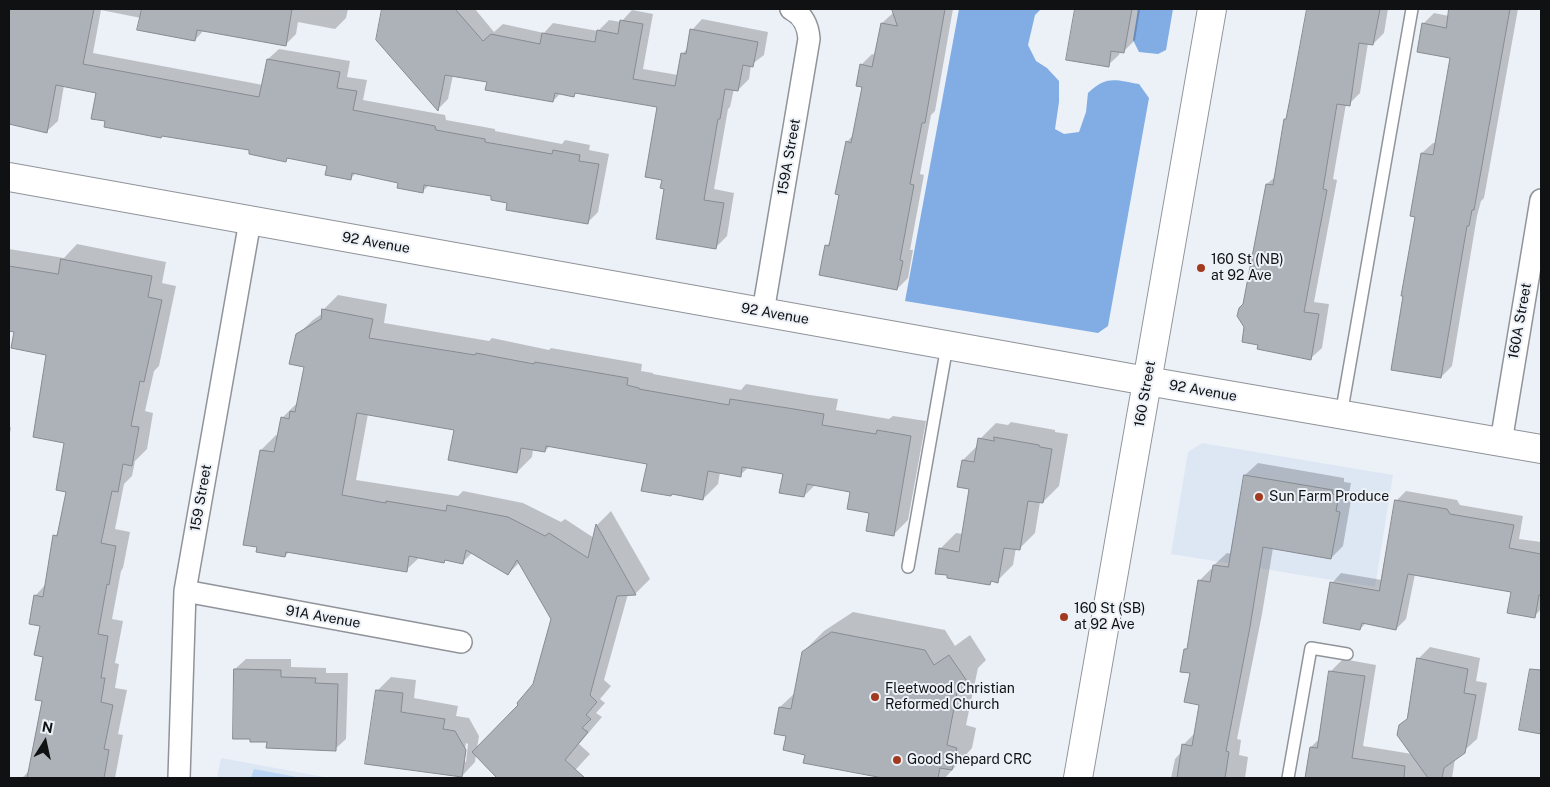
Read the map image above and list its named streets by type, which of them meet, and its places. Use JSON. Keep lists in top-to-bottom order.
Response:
{
  "streets": {
    "street": [
      "159A Street",
      "92 Avenue",
      "160A Street",
      "160 Street",
      "159 Street",
      "91A Avenue"
    ]
  },
  "crossings": [
    ["159A Street", "92 Avenue"],
    ["92 Avenue", "160A Street"],
    ["92 Avenue", "160 Street"],
    ["92 Avenue", "159 Street"],
    ["159 Street", "91A Avenue"]
  ],
  "places": [
    "160 St (NB) at 92 Ave",
    "Sun Farm Produce",
    "160 St (SB) at 92 Ave",
    "Fleetwood Christian Reformed Church",
    "Good Shepard CRC"
  ],
  "north": "top"
}
